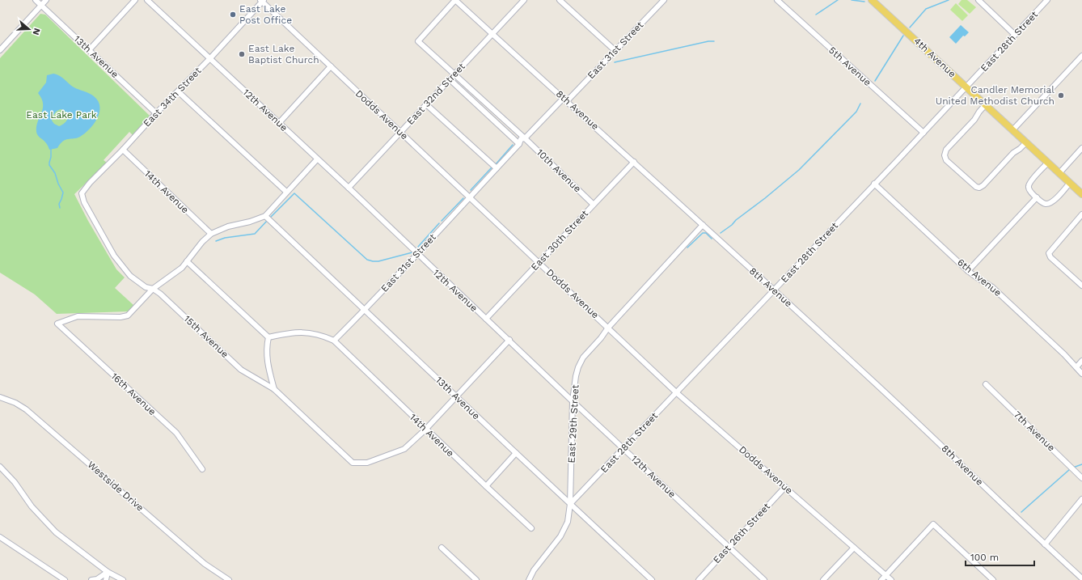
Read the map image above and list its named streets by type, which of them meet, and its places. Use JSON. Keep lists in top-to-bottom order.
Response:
{
  "streets": {
    "main road": ["4th Avenue"],
    "street": [
      "East 28th Street",
      "East 31st Street",
      "13th Avenue",
      "5th Avenue",
      "East 32nd Street",
      "East 34th Street",
      "12th Avenue",
      "8th Avenue",
      "Dodds Avenue",
      "10th Avenue",
      "14th Avenue",
      "East 30th Street",
      "6th Avenue",
      "15th Avenue",
      "16th Avenue",
      "East 29th Street",
      "7th Avenue",
      "Westside Drive",
      "East 26th Street"
    ]
  },
  "crossings": [
    ["East 28th Street", "13th Avenue"],
    ["East 28th Street", "4th Avenue"],
    ["East 28th Street", "5th Avenue"],
    ["East 28th Street", "12th Avenue"],
    ["East 28th Street", "8th Avenue"],
    ["East 28th Street", "Dodds Avenue"],
    ["East 28th Street", "6th Avenue"],
    ["East 28th Street", "East 29th Street"],
    ["East 31st Street", "13th Avenue"],
    ["East 31st Street", "12th Avenue"],
    ["East 31st Street", "8th Avenue"],
    ["East 31st Street", "Dodds Avenue"],
    ["East 31st Street", "10th Avenue"],
    ["East 31st Street", "14th Avenue"],
    ["13th Avenue", "East 34th Street"],
    ["13th Avenue", "East 29th Street"],
    ["East 32nd Street", "12th Avenue"],
    ["East 32nd Street", "8th Avenue"],
    ["East 32nd Street", "Dodds Avenue"],
    ["East 32nd Street", "10th Avenue"],
    ["East 34th Street", "12th Avenue"],
    ["East 34th Street", "Dodds Avenue"],
    ["East 34th Street", "14th Avenue"],
    ["East 34th Street", "15th Avenue"],
    ["12th Avenue", "East 30th Street"],
    ["12th Avenue", "East 29th Street"],
    ["12th Avenue", "East 26th Street"],
    ["8th Avenue", "East 30th Street"],
    ["8th Avenue", "East 29th Street"],
    ["Dodds Avenue", "East 30th Street"],
    ["Dodds Avenue", "East 29th Street"],
    ["Dodds Avenue", "East 26th Street"],
    ["10th Avenue", "East 30th Street"],
    ["14th Avenue", "15th Avenue"],
    ["15th Avenue", "16th Avenue"]
  ],
  "parks": ["East Lake Park"],
  "places": ["East Lake Post Office", "East Lake Baptist Church", "Candler Memorial United Methodist Church"],
  "scale_bar": "100 m",
  "north": "right"
}
